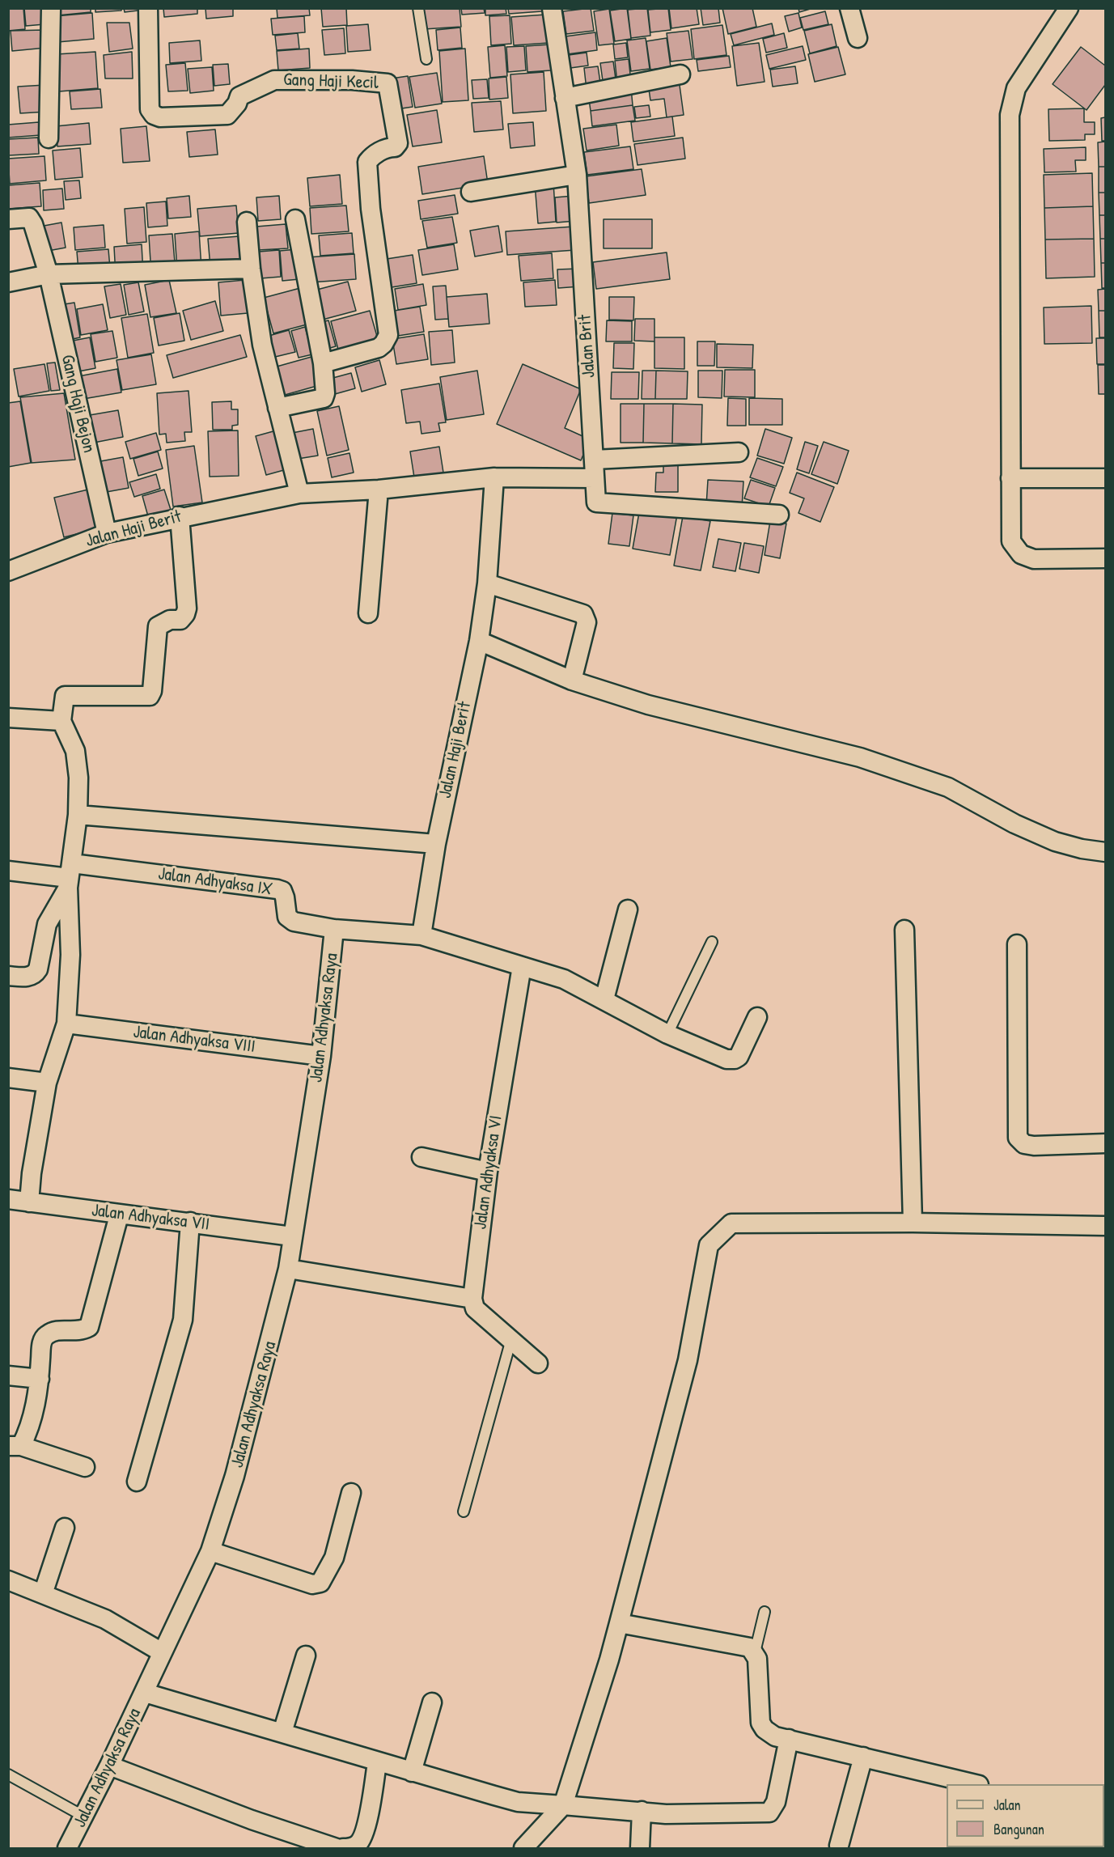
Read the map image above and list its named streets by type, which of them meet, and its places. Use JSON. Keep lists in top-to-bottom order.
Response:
{
  "streets": {
    "street": [
      "Gang Haji Kecil",
      "Jalan Brit",
      "Gang Hqji Bejon",
      "Jalan Haji Berit",
      "Jalan Adhyaksa IX",
      "Jalan Adhyaksa Raya",
      "Jalan Adhyaksa VIII",
      "Jalan Adhyaksa VI",
      "Jalan Adhyaksa VII"
    ]
  },
  "crossings": [
    ["Jalan Brit", "Jalan Haji Berit"],
    ["Gang Hqji Bejon", "Jalan Haji Berit"],
    ["Jalan Adhyaksa IX", "Jalan Adhyaksa Raya"],
    ["Jalan Adhyaksa Raya", "Jalan Adhyaksa VIII"],
    ["Jalan Adhyaksa Raya", "Jalan Adhyaksa VII"]
  ],
  "legend": ["Jalan", "Bangunan"]
}
